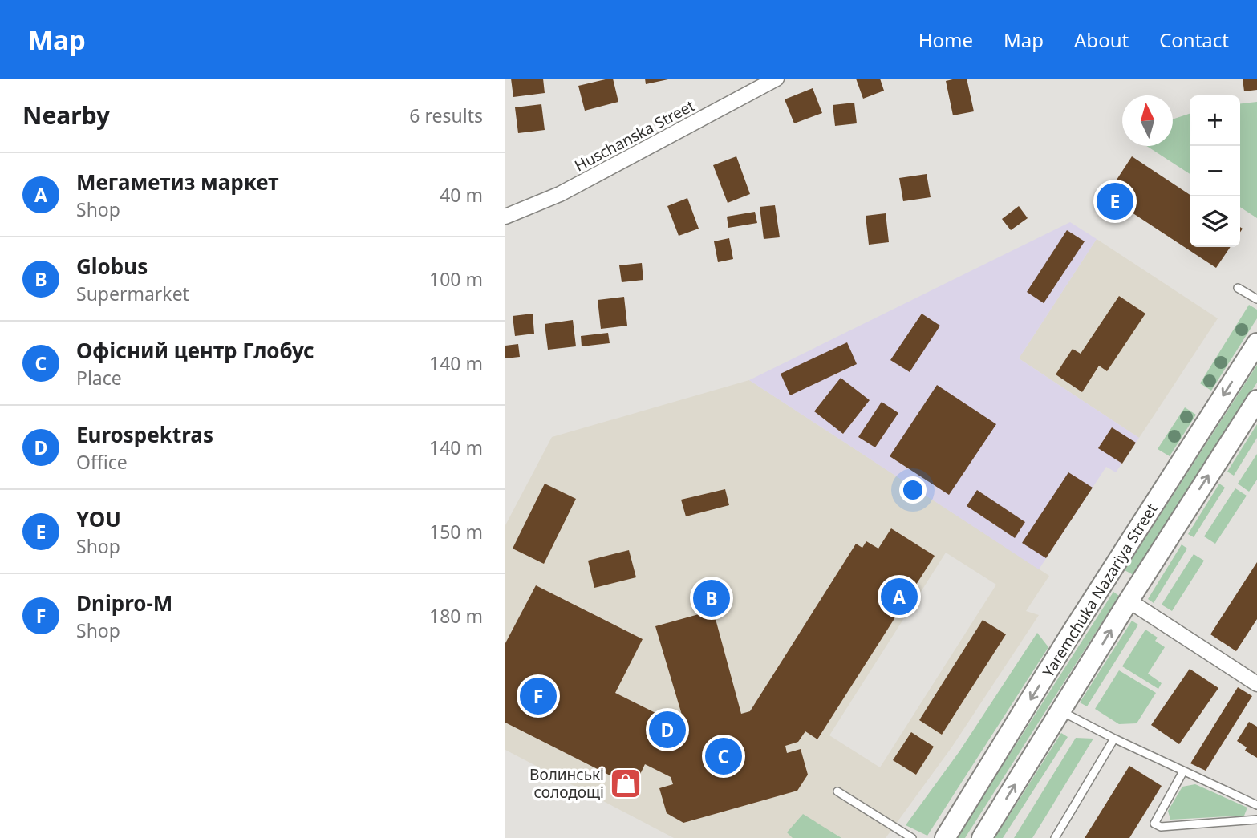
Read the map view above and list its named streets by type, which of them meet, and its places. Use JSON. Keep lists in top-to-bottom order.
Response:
{
  "streets": {
    "street": ["Huschanska Street", "Yaremchuka Nazariya Street"]
  },
  "places": {
    "shop": ["Волинські солодощі"]
  },
  "north": "top",
  "page": {
    "header": "Map",
    "nav": [
      "Home",
      "Map",
      "About",
      "Contact"
    ],
    "heading": ["Nearby", "6 results"],
    "map_buttons": ["+", "−"],
    "list": [
      {
        "mark": "A",
        "name": "Мегаметиз маркет",
        "note": "Shop",
        "value": "40 m"
      },
      {
        "mark": "B",
        "name": "Globus",
        "note": "Supermarket",
        "value": "100 m"
      },
      {
        "mark": "C",
        "name": "Офісний центр Глобус",
        "note": "Place",
        "value": "140 m"
      },
      {
        "mark": "D",
        "name": "Eurospektras",
        "note": "Office",
        "value": "140 m"
      },
      {
        "mark": "E",
        "name": "YOU",
        "note": "Shop",
        "value": "150 m"
      },
      {
        "mark": "F",
        "name": "Dnipro-M",
        "note": "Shop",
        "value": "180 m"
      }
    ],
    "pins": [
      "E",
      "A",
      "B",
      "F",
      "D",
      "C"
    ]
  }
}
